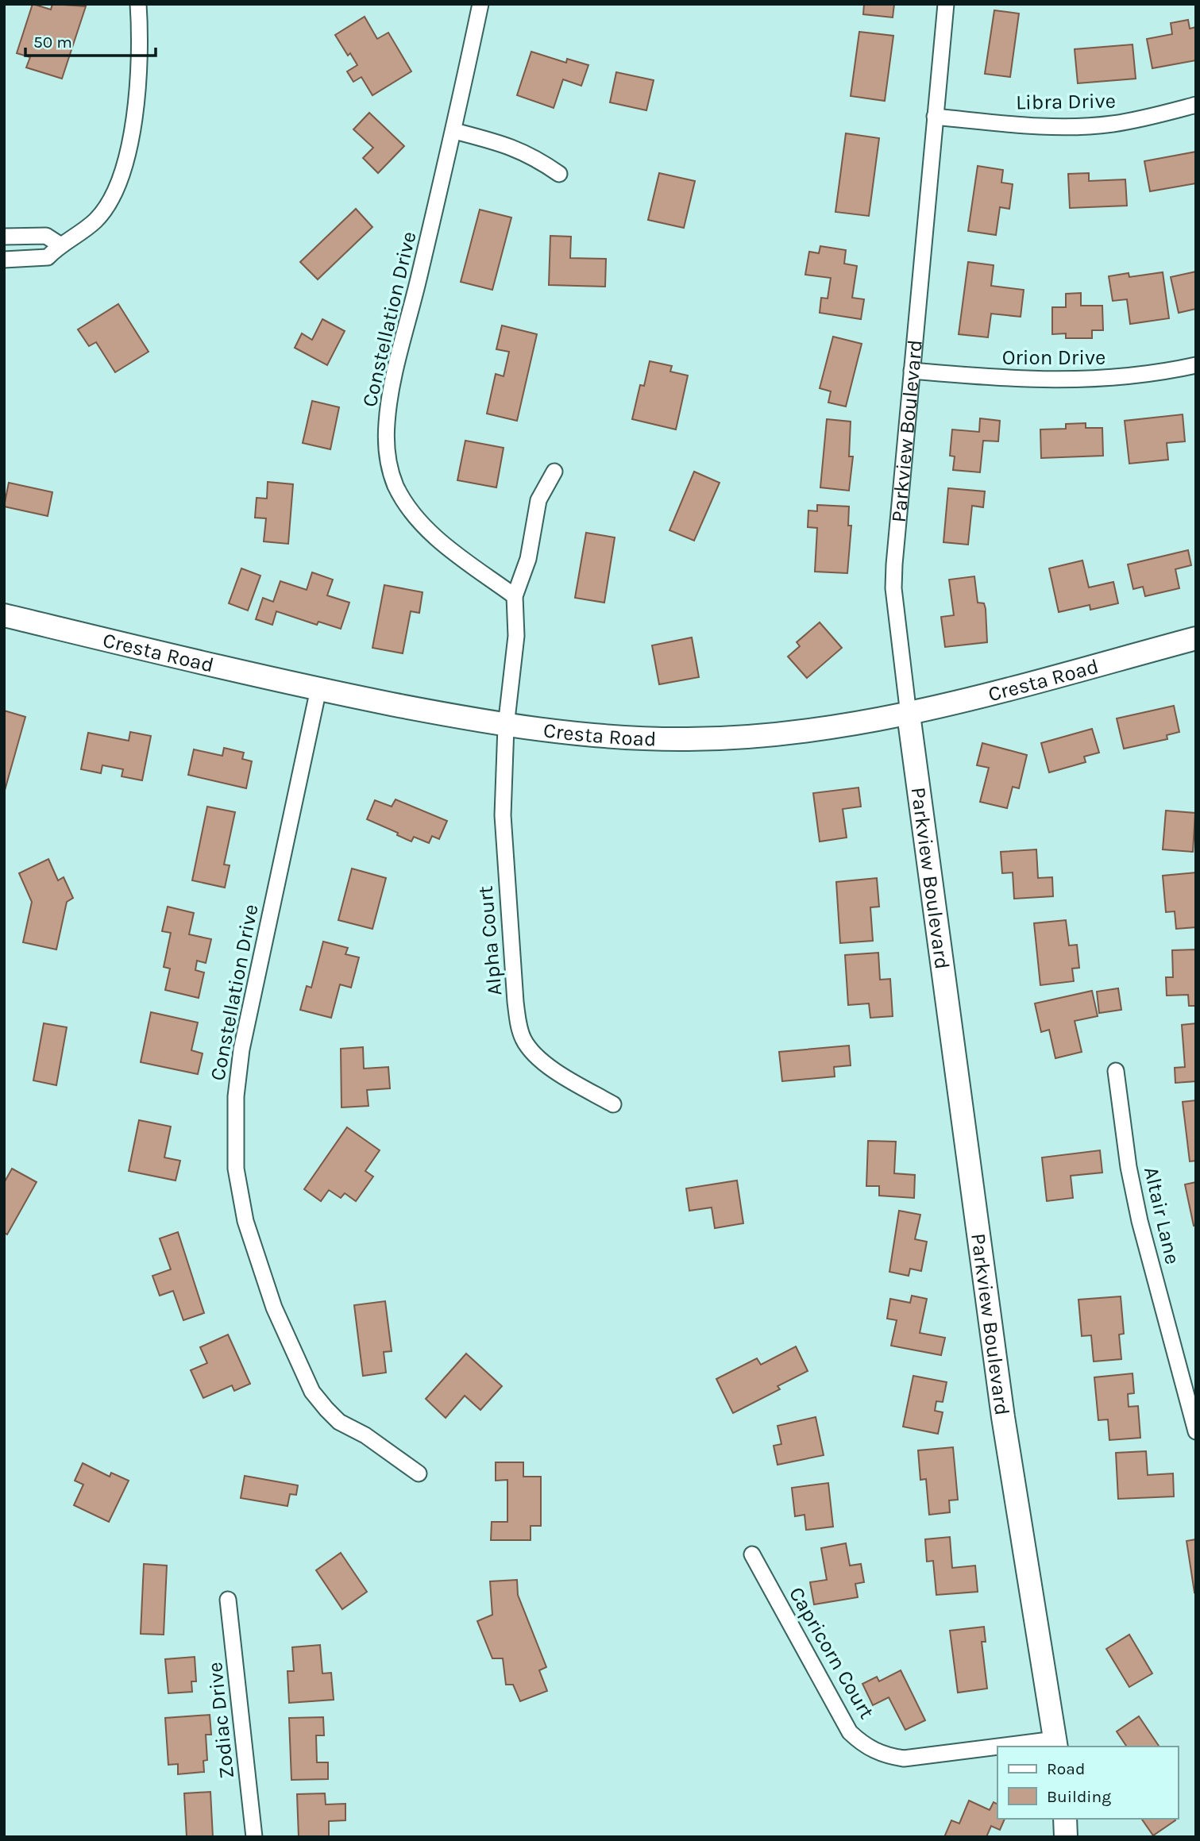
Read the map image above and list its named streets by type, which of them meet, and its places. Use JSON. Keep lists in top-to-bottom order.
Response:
{
  "streets": {
    "main road": ["Parkview Boulevard", "Cresta Road"],
    "street": [
      "Libra Drive",
      "Constellation Drive",
      "Orion Drive",
      "Alpha Court",
      "Altair Lane",
      "Capricorn Court",
      "Zodiac Drive"
    ]
  },
  "crossings": [
    ["Libra Drive", "Parkview Boulevard"],
    ["Constellation Drive", "Cresta Road"],
    ["Orion Drive", "Parkview Boulevard"],
    ["Parkview Boulevard", "Cresta Road"],
    ["Parkview Boulevard", "Capricorn Court"],
    ["Cresta Road", "Alpha Court"]
  ],
  "legend": ["Road", "Building"],
  "scale_bar": "50 m"
}
